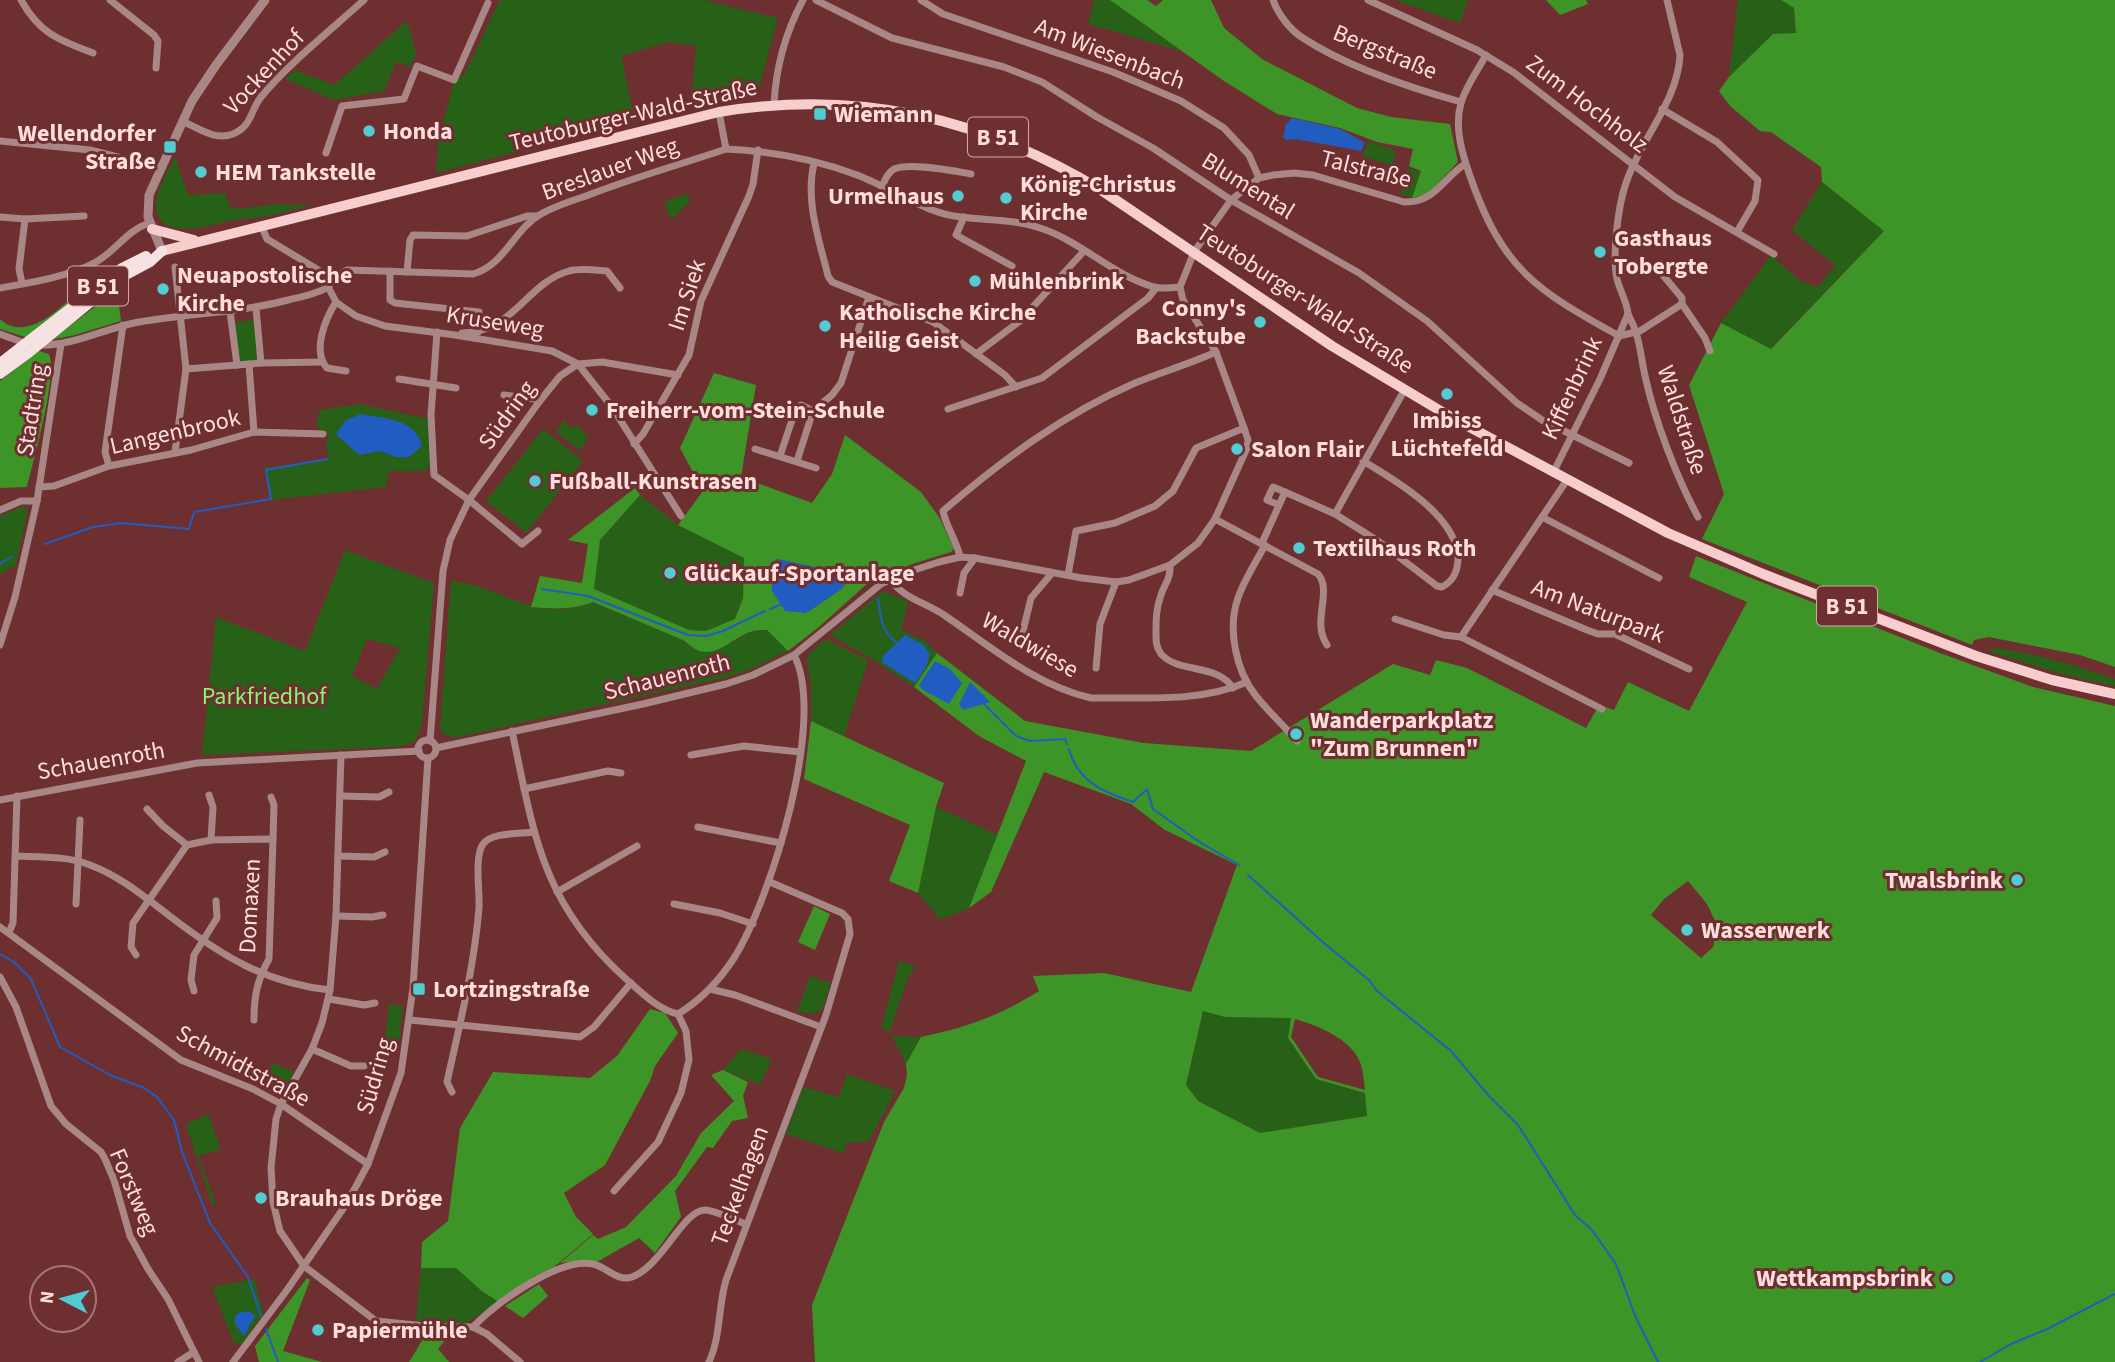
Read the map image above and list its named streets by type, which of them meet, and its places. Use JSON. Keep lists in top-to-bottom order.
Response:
{
  "streets": {
    "highway": ["B 51"],
    "main road": ["Teutoburger-Wald-Straße"],
    "street": [
      "Bergstraße",
      "Am Wiesenbach",
      "Vockenhof",
      "Zum Hochholz",
      "Breslauer Weg",
      "Talstraße",
      "Blumental",
      "Im Siek",
      "Kruseweg",
      "Kiffenbrink",
      "Stadtring",
      "Südring",
      "Waldstraße",
      "Langenbrook",
      "Am Naturpark",
      "Waldwiese",
      "Schauenroth",
      "Domaxen",
      "Schmidtstraße",
      "Teckelhagen",
      "Forstweg"
    ]
  },
  "crossings": [
    ["Bergstraße", "Kiffenbrink"],
    ["Am Wiesenbach", "Talstraße"],
    ["Zum Hochholz", "Kiffenbrink"],
    ["Zum Hochholz", "Waldstraße"],
    ["Teutoburger-Wald-Straße", "B 51"],
    ["Teutoburger-Wald-Straße", "Kiffenbrink"],
    ["Teutoburger-Wald-Straße", "Am Naturpark"],
    ["Breslauer Weg", "Im Siek"],
    ["Breslauer Weg", "Stadtring"],
    ["Talstraße", "Kiffenbrink"],
    ["Blumental", "Kiffenbrink"],
    ["Im Siek", "Kruseweg"],
    ["Kruseweg", "Südring"],
    ["Stadtring", "Langenbrook"],
    ["Südring", "Schauenroth"],
    ["Südring", "Schmidtstraße"],
    ["Waldwiese", "Schauenroth"]
  ],
  "parks": ["Parkfriedhof"],
  "places": {
    "transit": ["Wiemann", "Wellendorfer Straße", "Lortzingstraße"],
    "other": [
      "Honda",
      "HEM Tankstelle",
      "Urmelhaus",
      "König-Christus Kirche",
      "Gasthaus Tobergte",
      "Mühlenbrink",
      "Neuapostolische Kirche",
      "Conny's Backstube",
      "Katholische Kirche Heilig Geist",
      "Imbiss Lüchtefeld",
      "Freiherr-vom-Stein-Schule",
      "Salon Flair",
      "Fußball-Kunstrasen",
      "Textilhaus Roth",
      "Glückauf-Sportanlage",
      "Wanderparkplatz \"Zum Brunnen\"",
      "Twalsbrink",
      "Wasserwerk",
      "Brauhaus Dröge",
      "Wettkampsbrink",
      "Papiermühle"
    ]
  },
  "north": "left"
}
